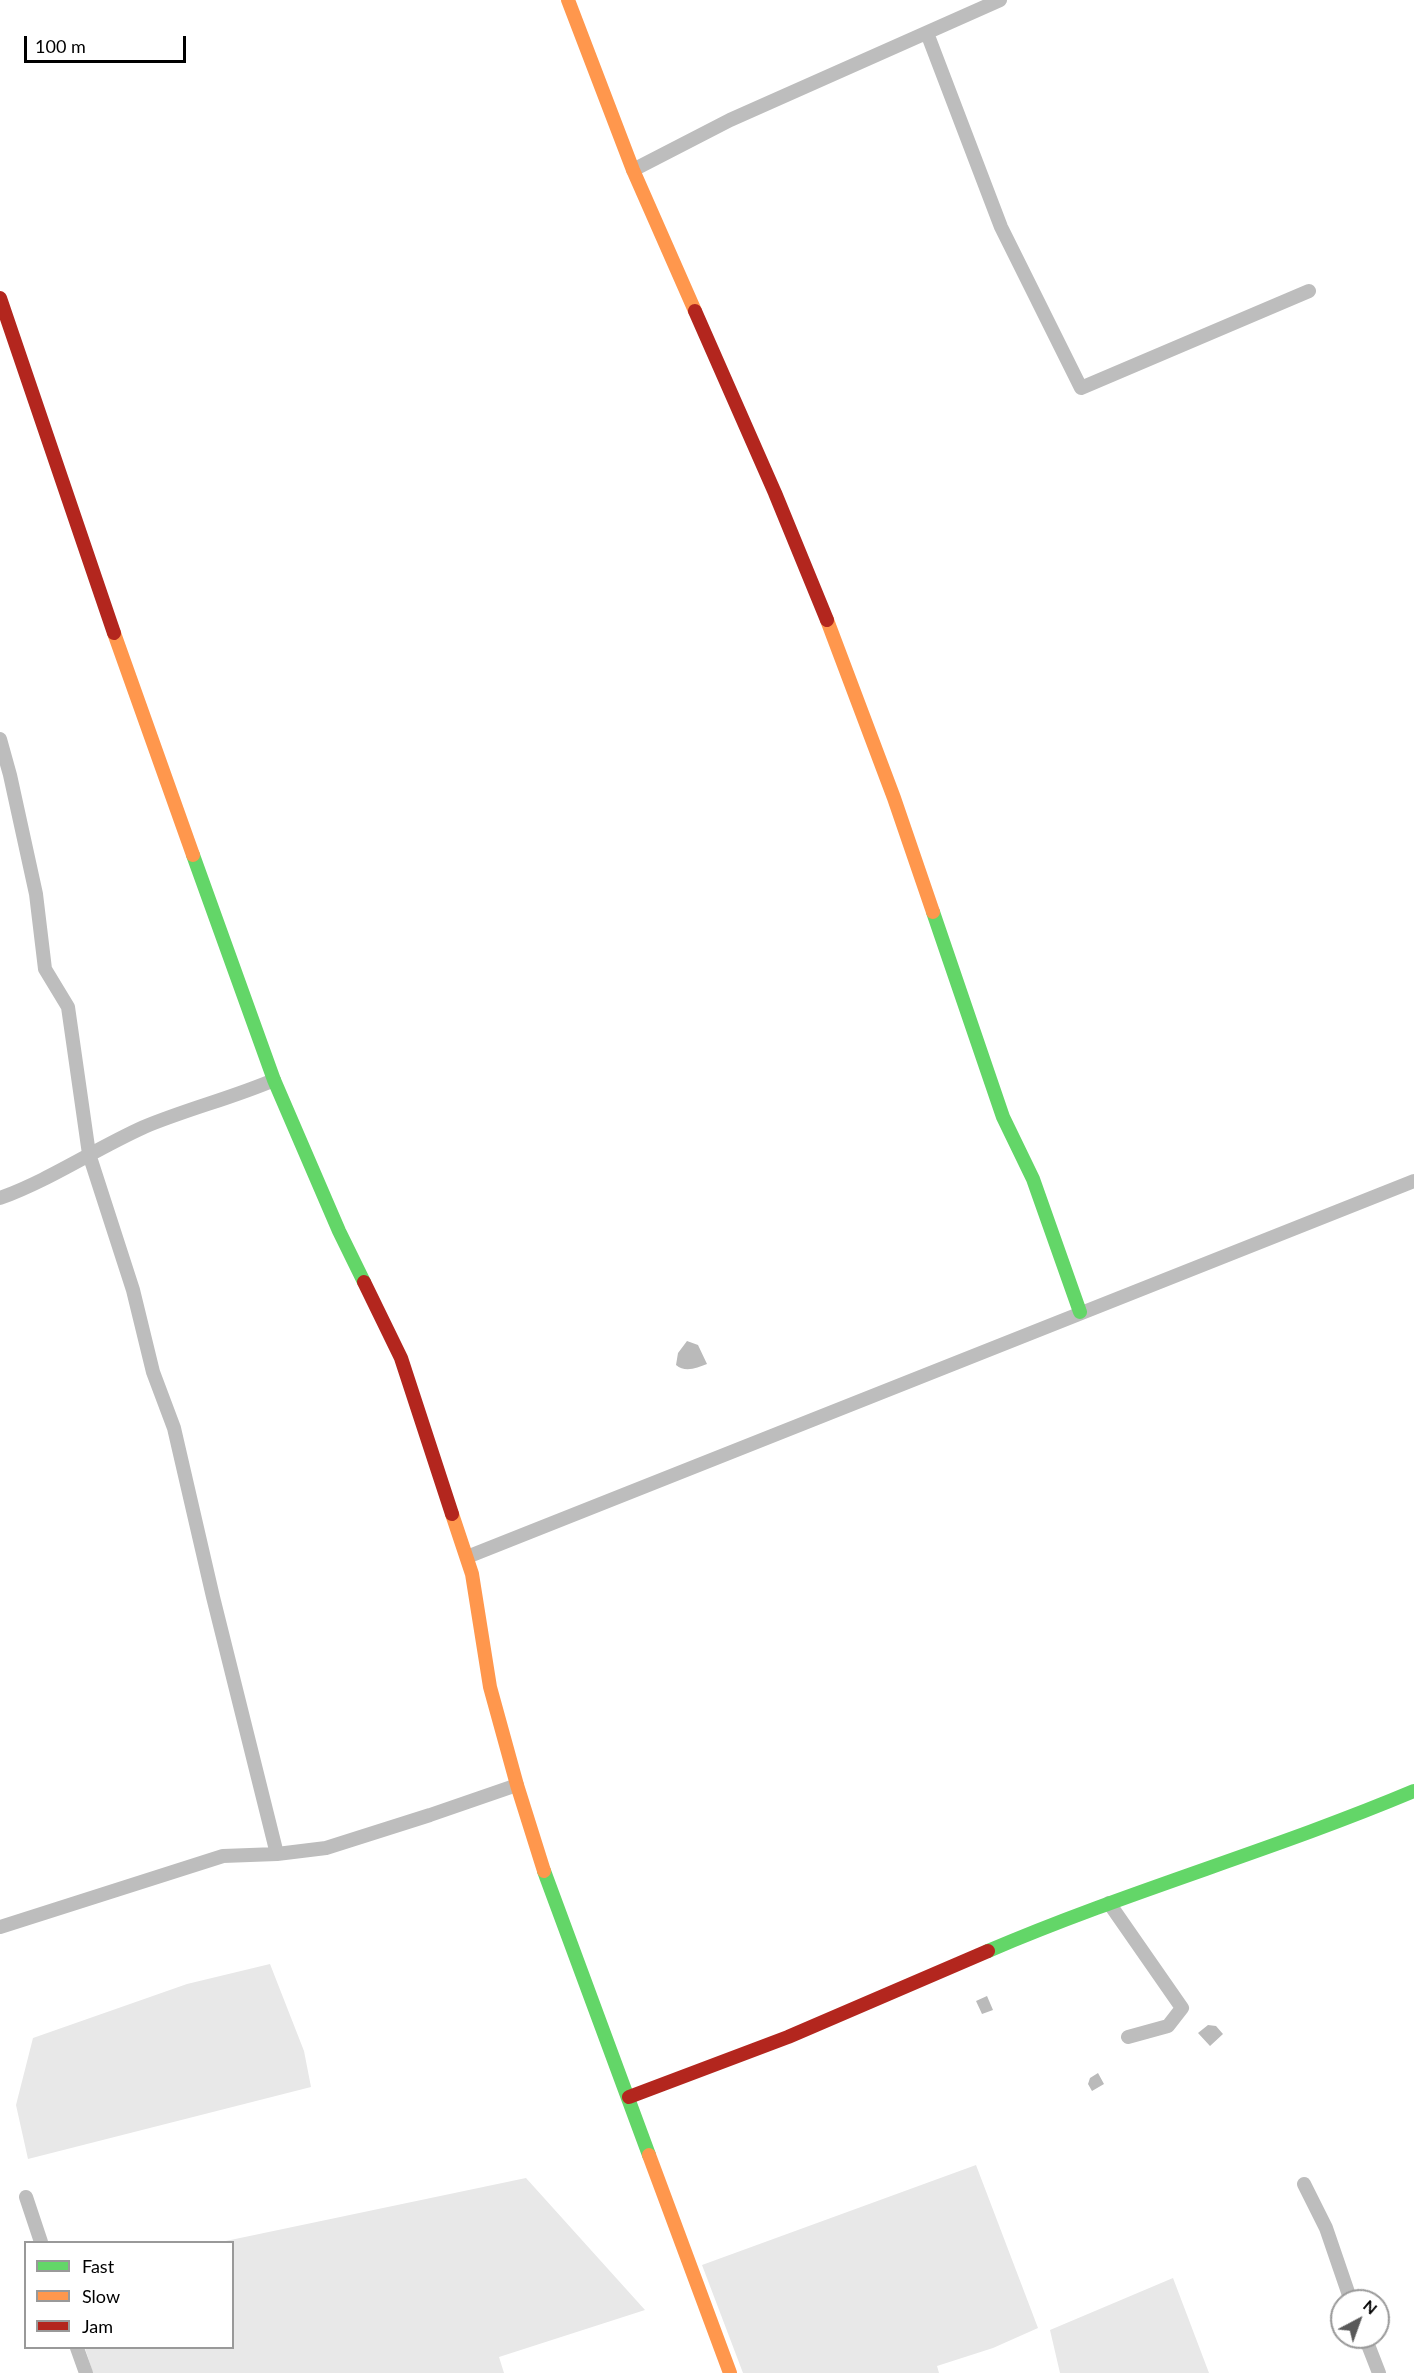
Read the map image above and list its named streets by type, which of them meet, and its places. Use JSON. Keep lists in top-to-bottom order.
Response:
{
  "legend": ["Fast", "Slow", "Jam"],
  "scale_bar": "100 m",
  "north": "top right"
}
